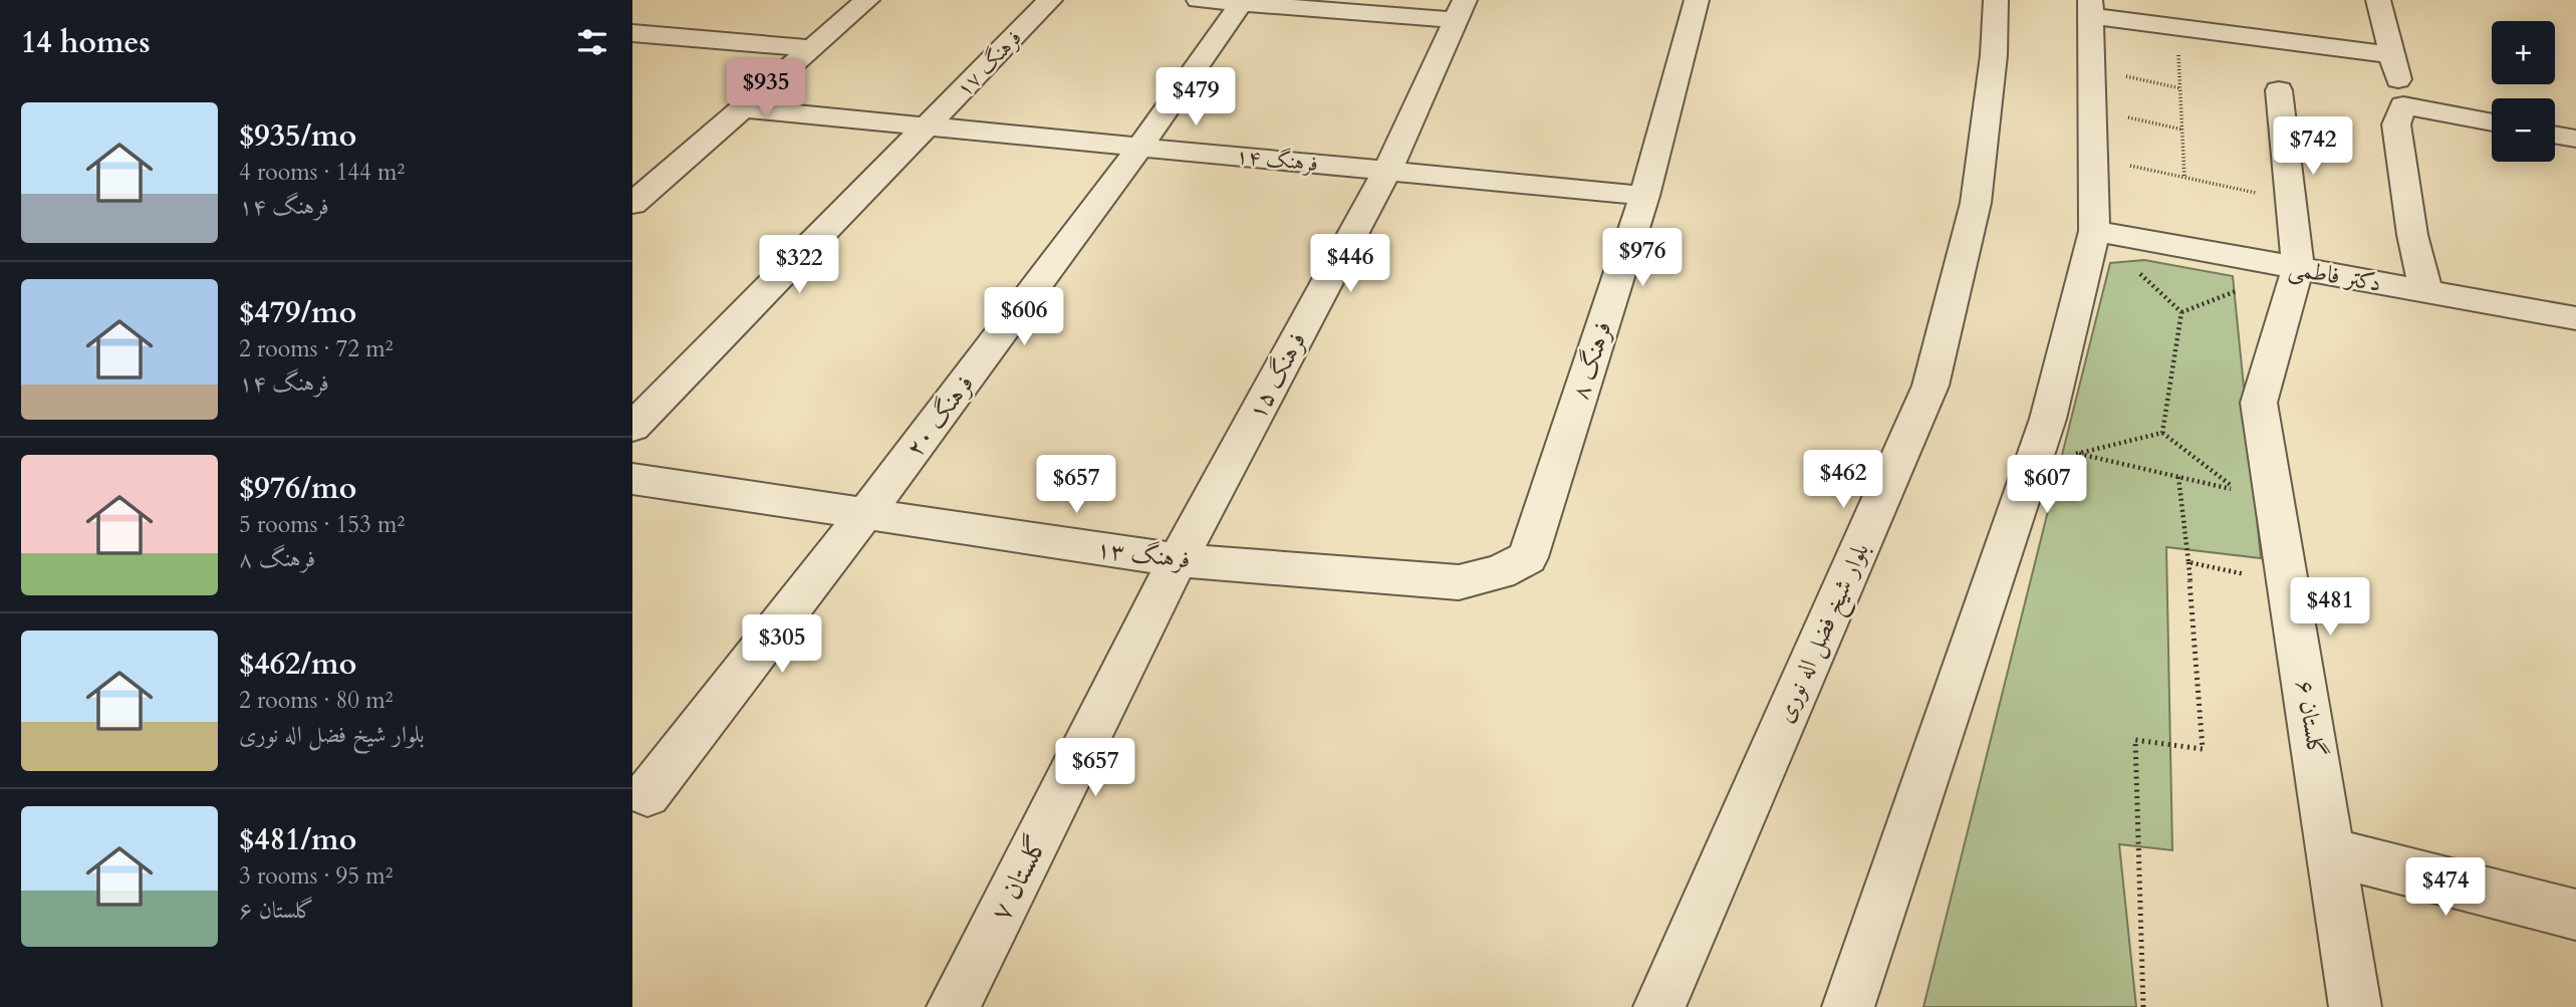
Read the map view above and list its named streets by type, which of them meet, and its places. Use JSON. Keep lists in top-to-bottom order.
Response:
{
  "streets": {
    "street": [
      "فرهنگ ۱۷",
      "فرهنگ ۱۴",
      "دکتر فاطمی",
      "فرهنگ ۸",
      "فرهنگ ۱۵",
      "فرهنگ ۲۰",
      "فرهنگ ۱۳",
      "بلوار شیخ فضل اله نوری",
      "گلستان ۶",
      "گلستان ۷"
    ]
  },
  "crossings": [
    ["فرهنگ ۱۷", "فرهنگ ۱۴"],
    ["فرهنگ ۱۴", "فرهنگ ۸"],
    ["فرهنگ ۱۴", "فرهنگ ۱۵"],
    ["فرهنگ ۱۴", "فرهنگ ۲۰"],
    ["دکتر فاطمی", "گلستان ۶"],
    ["فرهنگ ۸", "فرهنگ ۱۳"],
    ["فرهنگ ۱۵", "فرهنگ ۱۳"],
    ["فرهنگ ۱۵", "گلستان ۷"],
    ["فرهنگ ۲۰", "فرهنگ ۱۳"],
    ["فرهنگ ۱۳", "گلستان ۷"]
  ],
  "page": {
    "heading": "14 homes",
    "map_buttons": ["+", "−"],
    "price": [
      "$935",
      "$479",
      "$742",
      "$976",
      "$446",
      "$322",
      "$606",
      "$462",
      "$657",
      "$607",
      "$481",
      "$305",
      "$657",
      "$474"
    ],
    "list": [
      {
        "name": "$935/mo",
        "note": "4 rooms · 144 m² · فرهنگ ۱۴"
      },
      {
        "name": "$479/mo",
        "note": "2 rooms · 72 m² · فرهنگ ۱۴"
      },
      {
        "name": "$976/mo",
        "note": "5 rooms · 153 m² · فرهنگ ۸"
      },
      {
        "name": "$462/mo",
        "note": "2 rooms · 80 m² · بلوار شیخ فضل اله نوری"
      },
      {
        "name": "$481/mo",
        "note": "3 rooms · 95 m² · گلستان ۶"
      }
    ]
  }
}
